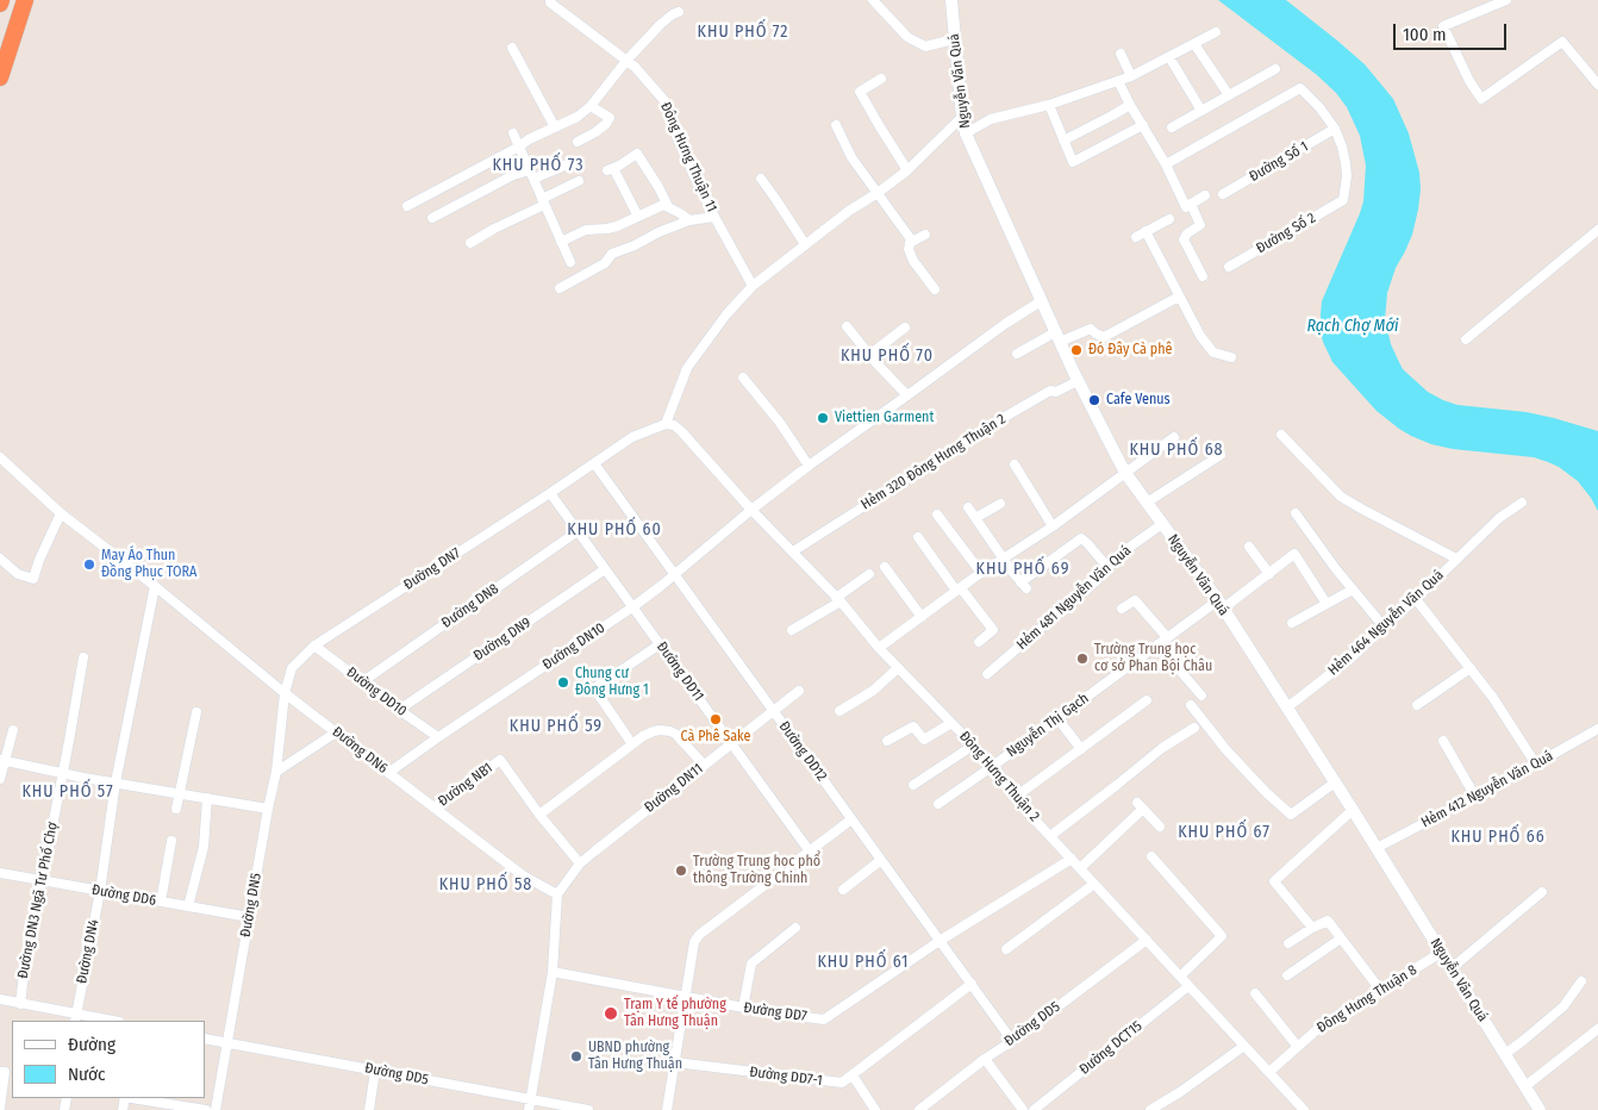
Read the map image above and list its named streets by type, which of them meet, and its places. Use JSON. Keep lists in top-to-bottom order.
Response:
{
  "streets": {
    "main road": ["Nguyễn Văn Quá"],
    "street": [
      "Đông Hưng Thuận 11",
      "Đường Số 1",
      "Đường Số 2",
      "Hẻm 320 Đông Hưng Thuận 2",
      "Đường DN7",
      "Hẻm 481 Nguyễn Văn Quá",
      "Đường DN8",
      "Hẻm 464 Nguyễn Văn Quá",
      "Đường DN9",
      "Đường DN10",
      "Đường DD11",
      "Đường DD10",
      "Nguyễn Thị Gạch",
      "Đường DN6",
      "Đường DD12",
      "Đông Hưng Thuận 2",
      "Đường NB1",
      "Đường DN11",
      "Hẻm 412 Nguyễn Văn Quá",
      "Đường DD6",
      "Đường DN3 Ngã Tư Phố Chợ",
      "Đường DN5",
      "Đường DN4",
      "Đông Hưng Thuận 8",
      "Đường DD7",
      "Đường DD5",
      "Đường DCT15",
      "Đường DD7-1"
    ]
  },
  "crossings": [
    ["Nguyễn Văn Quá", "Hẻm 320 Đông Hưng Thuận 2"],
    ["Nguyễn Văn Quá", "Hẻm 481 Nguyễn Văn Quá"],
    ["Nguyễn Văn Quá", "Hẻm 464 Nguyễn Văn Quá"],
    ["Nguyễn Văn Quá", "Đường DN10"],
    ["Nguyễn Văn Quá", "Nguyễn Thị Gạch"],
    ["Nguyễn Văn Quá", "Hẻm 412 Nguyễn Văn Quá"],
    ["Nguyễn Văn Quá", "Đông Hưng Thuận 8"],
    ["Đường Số 1", "Đường Số 2"],
    ["Hẻm 320 Đông Hưng Thuận 2", "Đông Hưng Thuận 2"],
    ["Đường DN7", "Đường DD11"],
    ["Đường DN7", "Đường DD10"],
    ["Đường DN7", "Đường DN6"],
    ["Đường DN7", "Đường DD12"],
    ["Đường DN7", "Đông Hưng Thuận 2"],
    ["Đường DN7", "Đường DN5"],
    ["Đường DN8", "Đường DD11"],
    ["Đường DN8", "Đường DD10"],
    ["Đường DN9", "Đường DD11"],
    ["Đường DN9", "Đường DD10"],
    ["Đường DN10", "Đường DD11"],
    ["Đường DN10", "Đường DD10"],
    ["Đường DN10", "Đường DN6"],
    ["Đường DN10", "Đường DD12"],
    ["Đường DN10", "Đông Hưng Thuận 2"],
    ["Đường DD11", "Đường DN11"],
    ["Nguyễn Thị Gạch", "Đông Hưng Thuận 2"],
    ["Đường DN6", "Đường NB1"],
    ["Đường DN6", "Đường DN11"],
    ["Đường DN6", "Đường DN4"],
    ["Đường DD12", "Đường DN11"],
    ["Đường DD12", "Đường DD7"],
    ["Đường DD12", "Đường DD5"],
    ["Đường DD12", "Đường DD7-1"],
    ["Đông Hưng Thuận 2", "Đông Hưng Thuận 8"],
    ["Đông Hưng Thuận 2", "Đường DD7"],
    ["Đông Hưng Thuận 2", "Đường DD5"],
    ["Đông Hưng Thuận 2", "Đường DCT15"],
    ["Đường DD6", "Đường DN3 Ngã Tư Phố Chợ"],
    ["Đường DD6", "Đường DN5"],
    ["Đường DD6", "Đường DN4"],
    ["Đường DN5", "Đường DD5"]
  ],
  "districts": [
    "KHU PHỐ 72",
    "KHU PHỐ 73",
    "KHU PHỐ 70",
    "KHU PHỐ 68",
    "KHU PHỐ 60",
    "KHU PHỐ 69",
    "KHU PHỐ 59",
    "KHU PHỐ 57",
    "KHU PHỐ 67",
    "KHU PHỐ 66",
    "KHU PHỐ 58",
    "KHU PHỐ 61"
  ],
  "water": ["Rạch Chợ Mới"],
  "places": [
    "Đó Đây Cà phê",
    "Cafe Venus",
    "Viettien Garment",
    "May Áo Thun Đồng Phục TORA",
    "Trường Trung học cơ sở Phan Bội Châu",
    "Chung cư Đông Hưng 1",
    "Cà Phê Sake",
    "Trường Trung học phổ thông Trường Chinh",
    "Trạm Y tế phường Tân Hưng Thuận",
    "UBND phường Tân Hưng Thuận"
  ],
  "legend": ["Đường", "Nước"],
  "scale_bar": "100 m"
}
